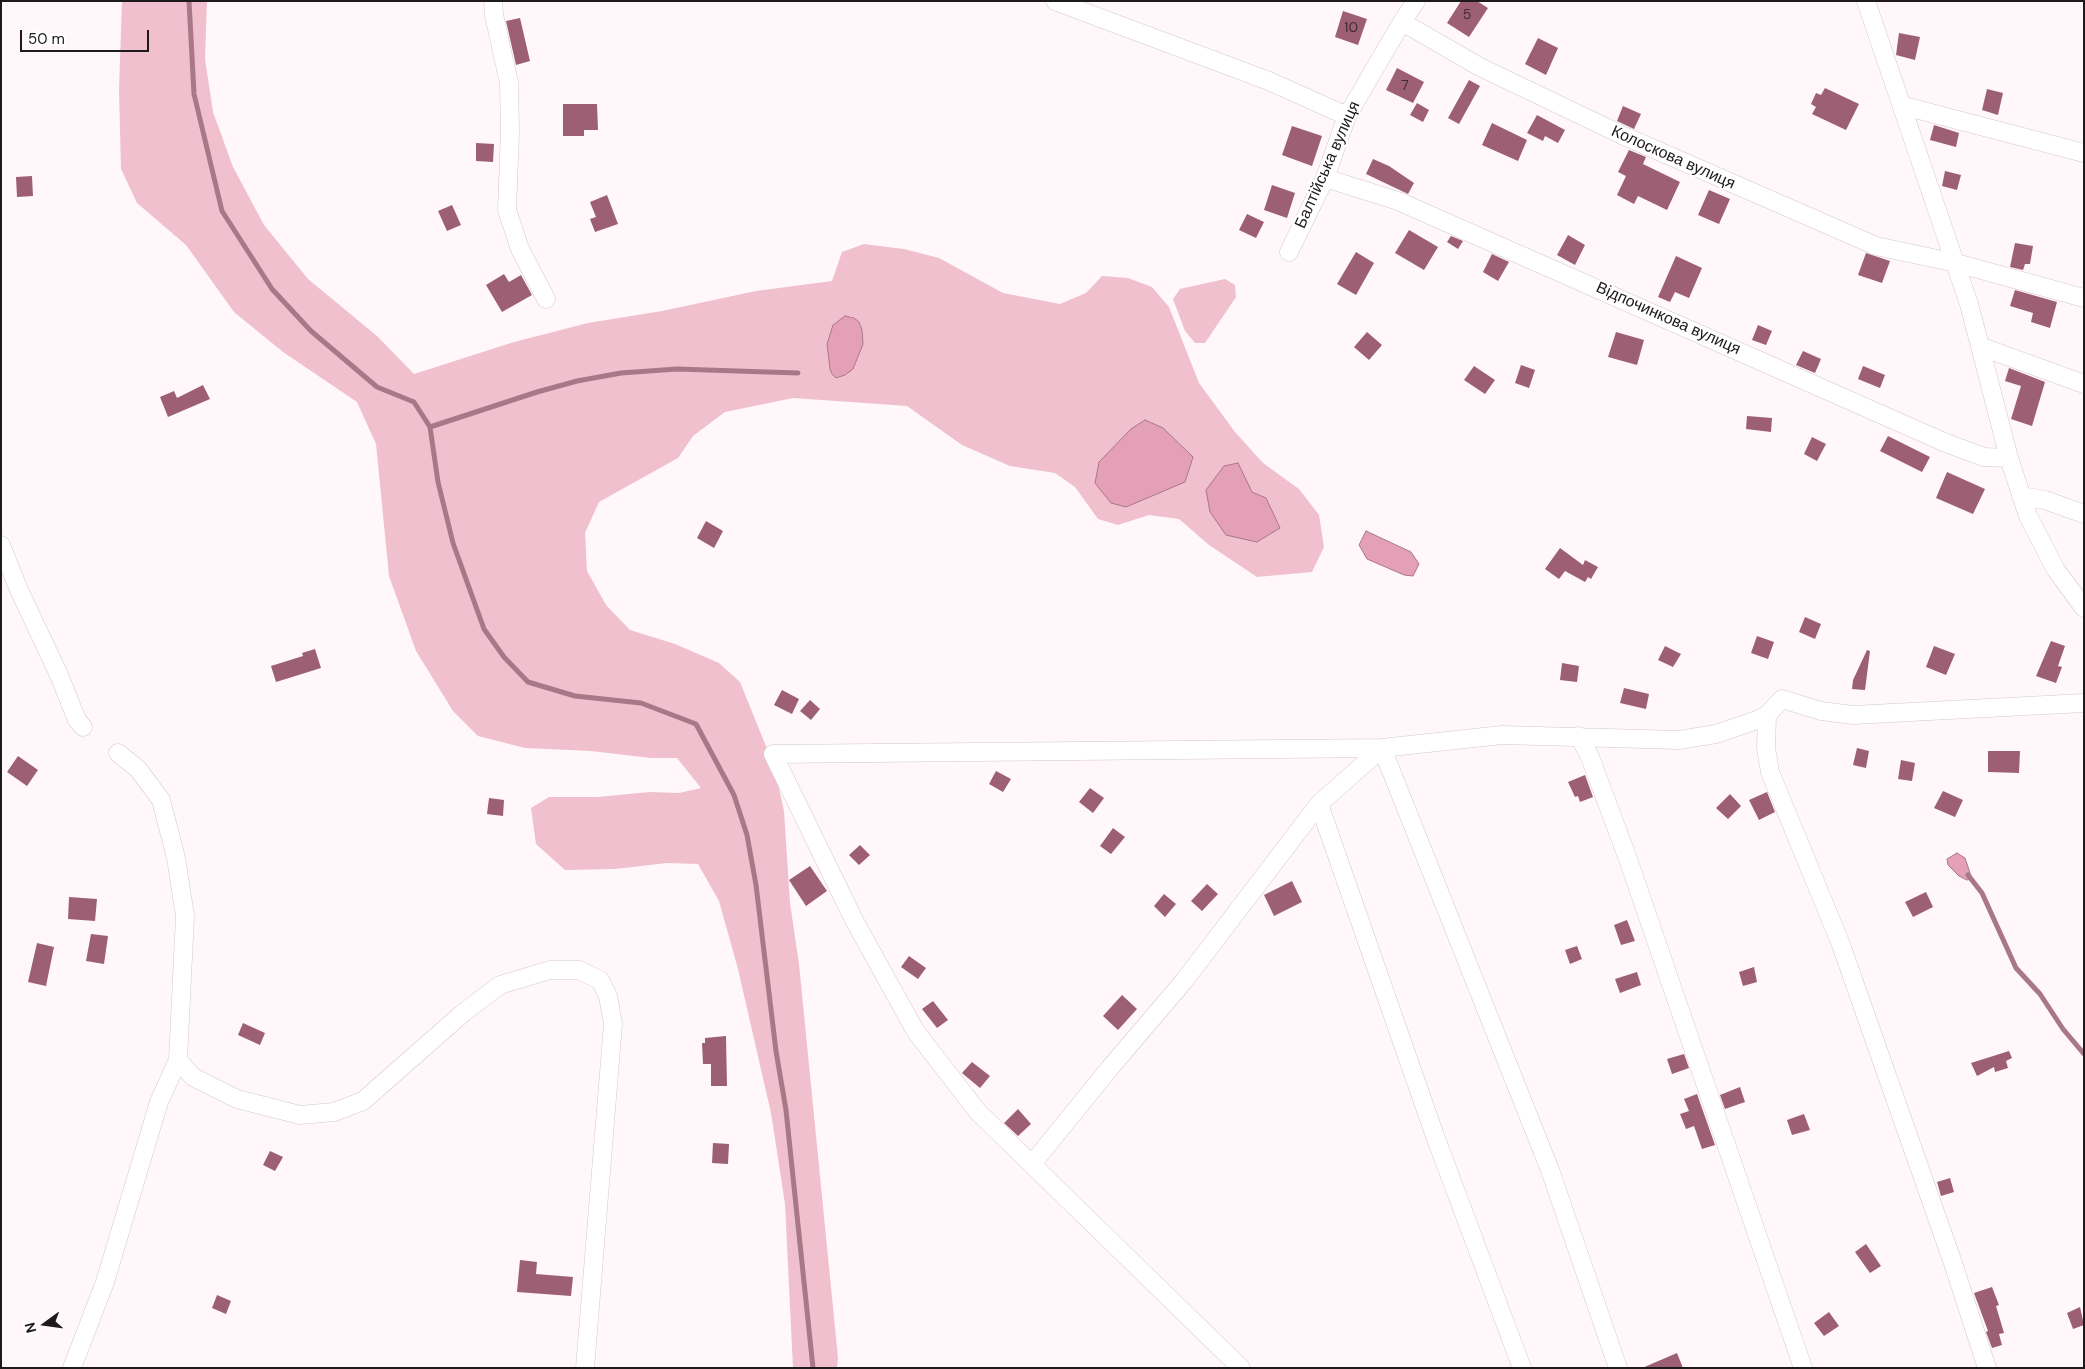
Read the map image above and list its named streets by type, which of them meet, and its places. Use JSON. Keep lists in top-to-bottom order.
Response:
{
  "streets": {
    "street": ["Колоскова вулиця", "Балтійська вулиця", "Відпочинкова вулиця"]
  },
  "crossings": [
    ["Колоскова вулиця", "Балтійська вулиця"],
    ["Балтійська вулиця", "Відпочинкова вулиця"]
  ],
  "house_numbers": ["5", "10", "7"],
  "scale_bar": "50 m",
  "north": "left"
}
